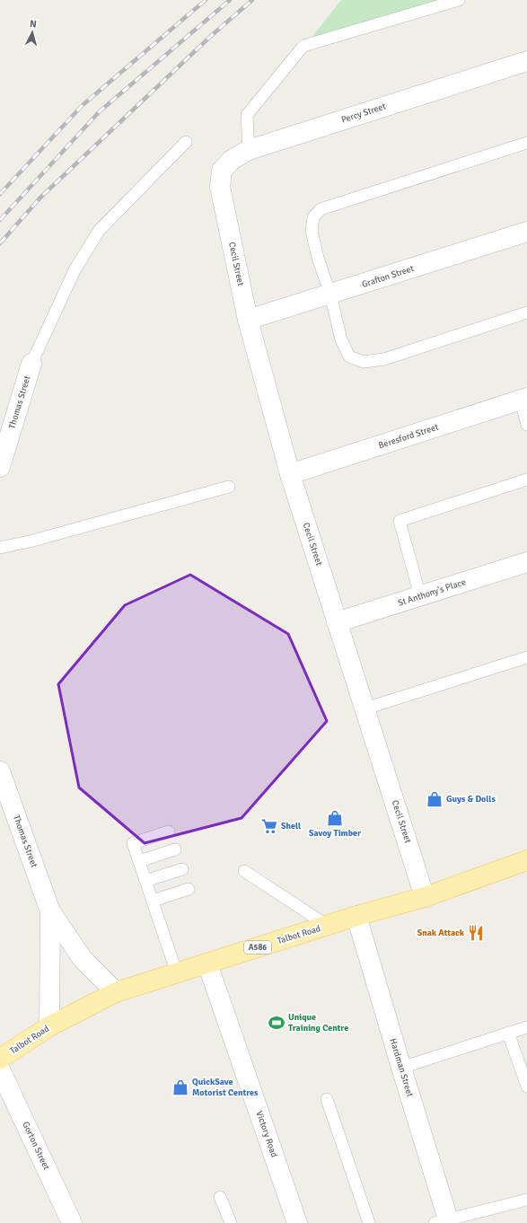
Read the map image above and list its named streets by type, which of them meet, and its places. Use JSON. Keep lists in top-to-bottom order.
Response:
{
  "streets": {
    "main road": ["Talbot Road", "A586"],
    "street": [
      "Percy Street",
      "Cecil Street",
      "Grafton Street",
      "Thomas Street",
      "Beresford Street",
      "St Anthony's Place",
      "Hardman Street",
      "Victory Road",
      "Gorton Street"
    ]
  },
  "crossings": [
    ["Percy Street", "Cecil Street"],
    ["Cecil Street", "Grafton Street"],
    ["Cecil Street", "Beresford Street"],
    ["Cecil Street", "St Anthony's Place"],
    ["Cecil Street", "Talbot Road"],
    ["Thomas Street", "Talbot Road"],
    ["Talbot Road", "Hardman Street"],
    ["Talbot Road", "Victory Road"]
  ],
  "places": {
    "shop": ["Guys & Dolls", "Savoy Timber", "QuickSave Motorist Centres"],
    "supermarket": ["Shell"],
    "restaurant": ["Snak Attack"],
    "sports": ["Unique Training Centre"]
  },
  "north": "top"
}
